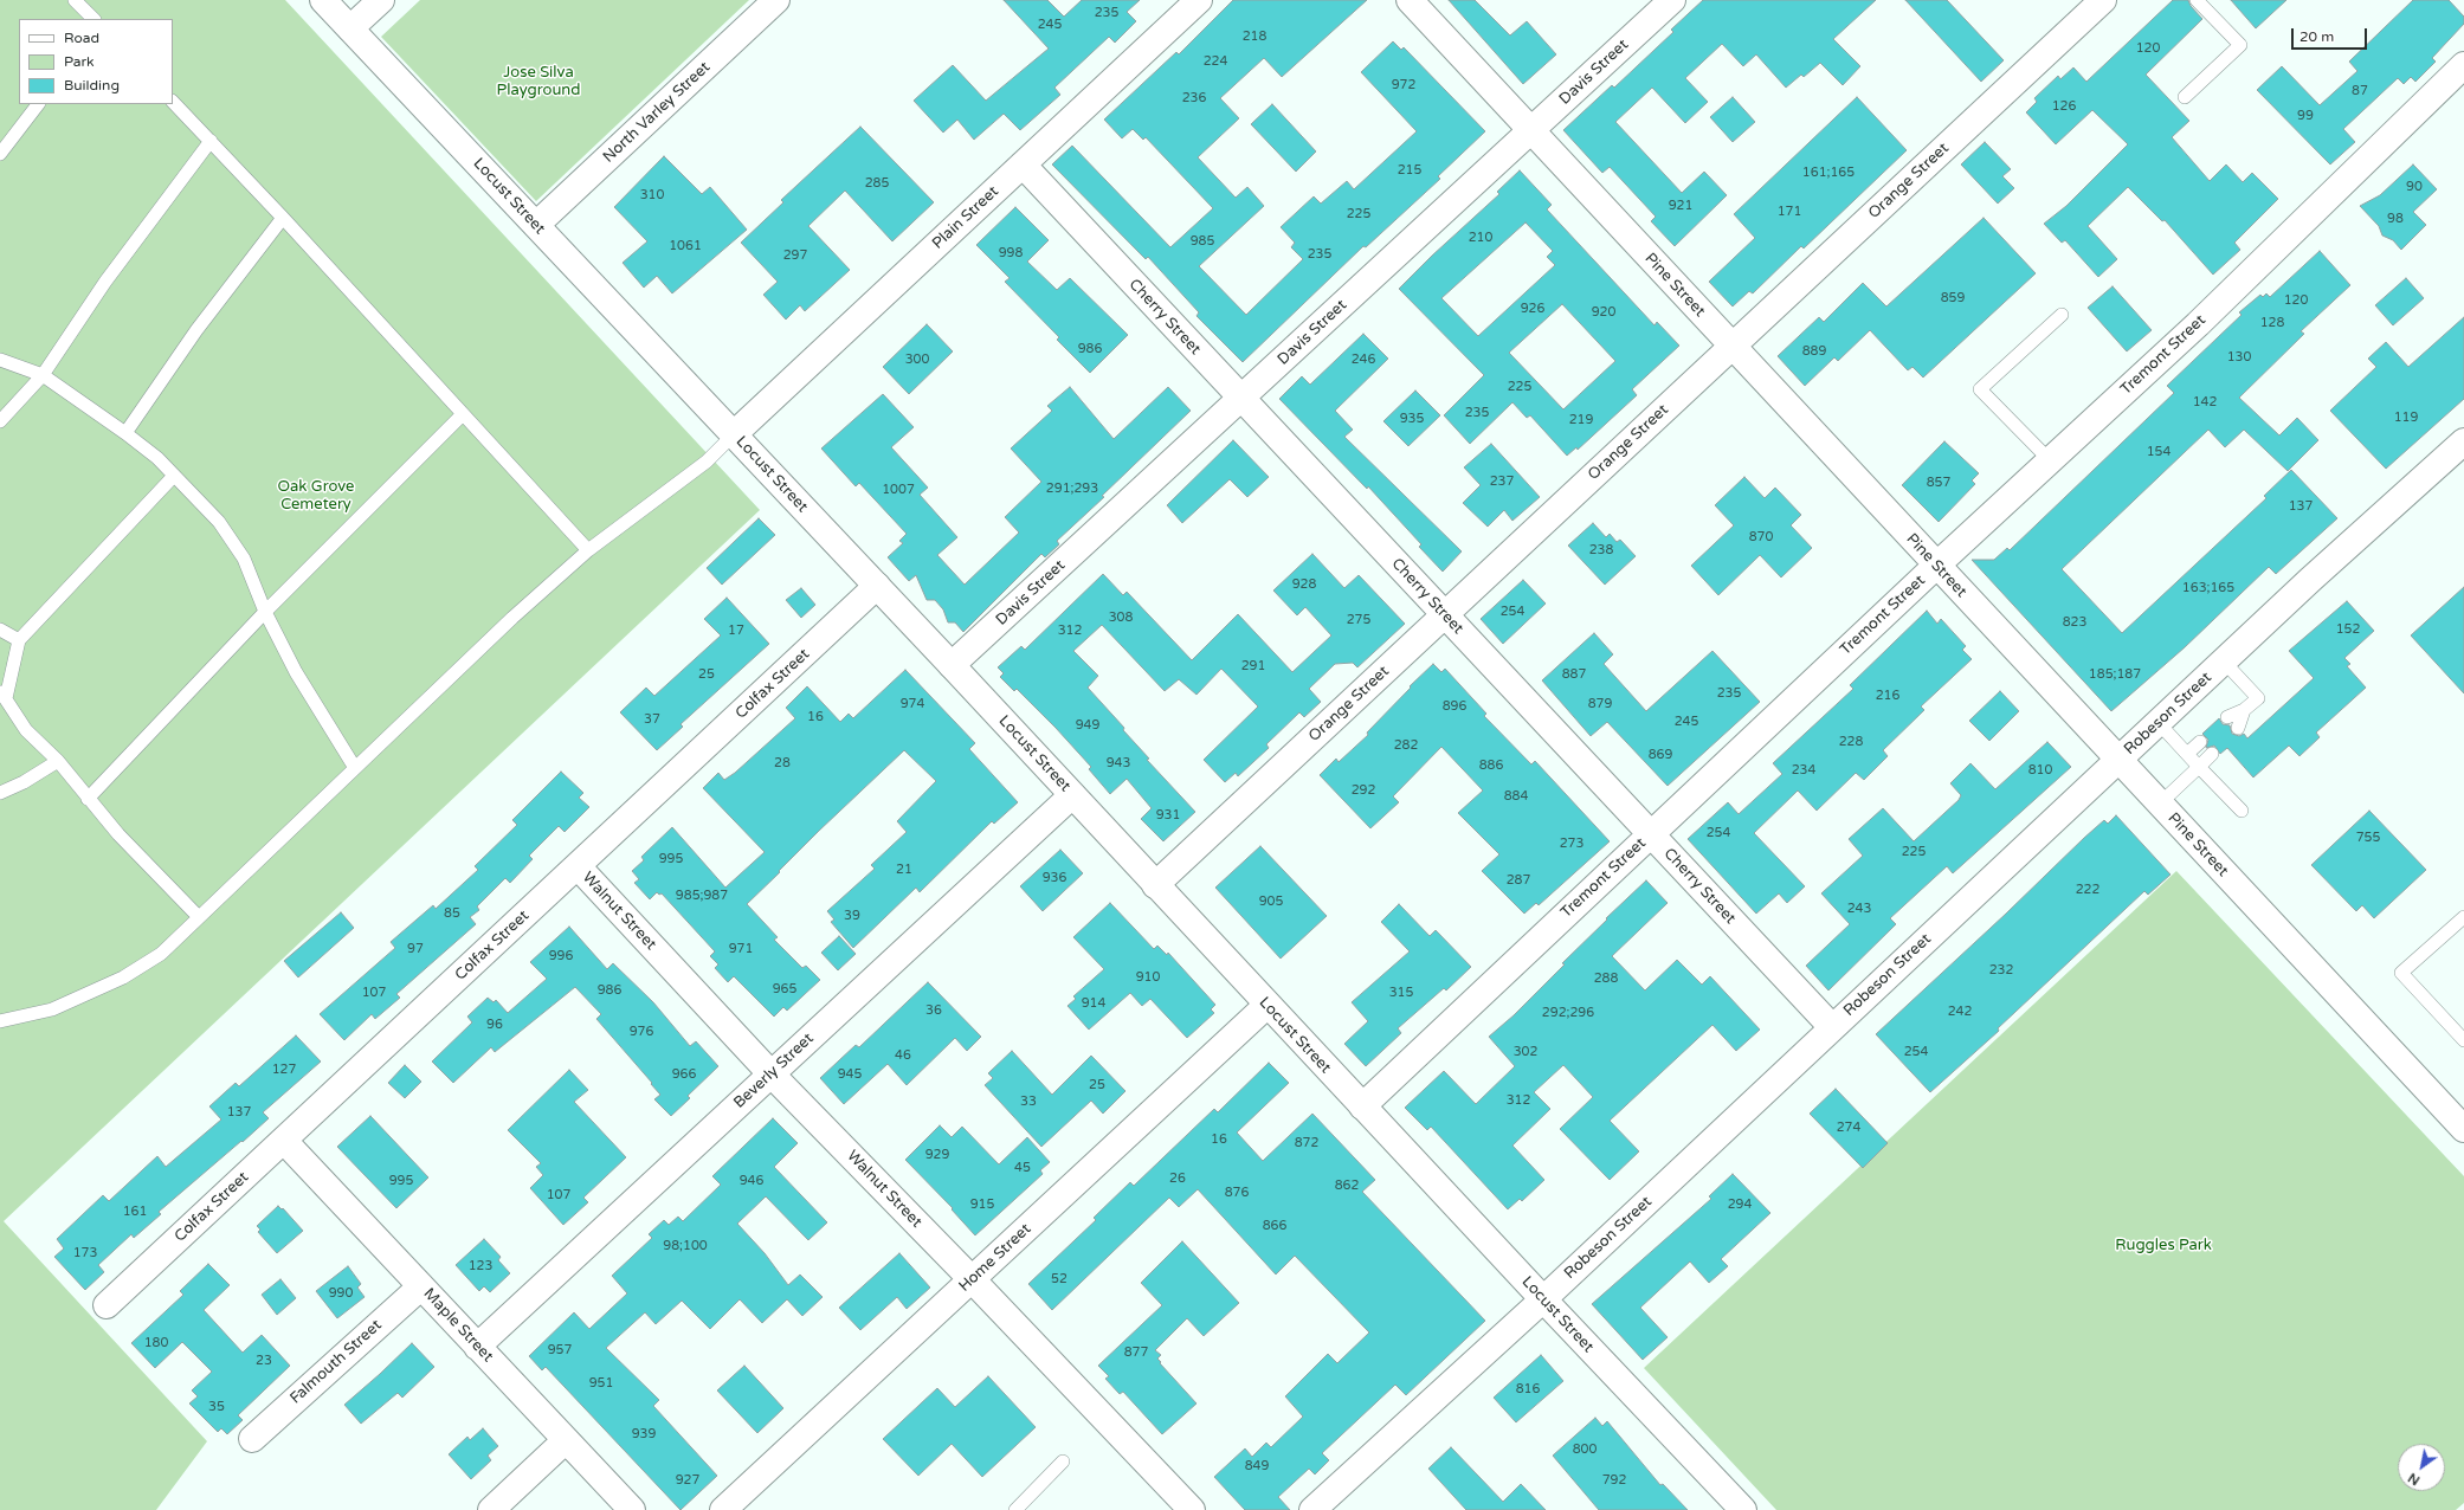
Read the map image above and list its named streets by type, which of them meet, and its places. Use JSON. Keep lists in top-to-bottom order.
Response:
{
  "streets": {
    "street": [
      "Davis Street",
      "North Varley Street",
      "Orange Street",
      "Locust Street",
      "Plain Street",
      "Pine Street",
      "Cherry Street",
      "Tremont Street",
      "Colfax Street",
      "Robeson Street",
      "Walnut Street",
      "Beverly Street",
      "Home Street",
      "Maple Street",
      "Falmouth Street"
    ]
  },
  "crossings": [
    ["Davis Street", "Locust Street"],
    ["Davis Street", "Pine Street"],
    ["Davis Street", "Cherry Street"],
    ["North Varley Street", "Locust Street"],
    ["Orange Street", "Locust Street"],
    ["Orange Street", "Pine Street"],
    ["Orange Street", "Cherry Street"],
    ["Locust Street", "Plain Street"],
    ["Locust Street", "Tremont Street"],
    ["Locust Street", "Colfax Street"],
    ["Locust Street", "Robeson Street"],
    ["Locust Street", "Beverly Street"],
    ["Locust Street", "Home Street"],
    ["Plain Street", "Cherry Street"],
    ["Pine Street", "Tremont Street"],
    ["Pine Street", "Robeson Street"],
    ["Cherry Street", "Tremont Street"],
    ["Cherry Street", "Robeson Street"],
    ["Colfax Street", "Walnut Street"],
    ["Colfax Street", "Maple Street"],
    ["Walnut Street", "Beverly Street"],
    ["Walnut Street", "Home Street"],
    ["Beverly Street", "Maple Street"],
    ["Maple Street", "Falmouth Street"]
  ],
  "parks": ["Jose Silva Playground", "Oak Grove Cemetery", "Ruggles Park"],
  "house_numbers": [
    "235",
    "245",
    "218",
    "120",
    "224",
    "972",
    "87",
    "236",
    "126",
    "99",
    "215",
    "161;165",
    "285",
    "90",
    "310",
    "921",
    "171",
    "225",
    "98",
    "210",
    "985",
    "1061",
    "998",
    "235",
    "297",
    "859",
    "120",
    "926",
    "920",
    "128",
    "986",
    "889",
    "130",
    "300",
    "246",
    "225",
    "142",
    "235",
    "119",
    "935",
    "219",
    "154",
    "237",
    "857",
    "291;293",
    "1007",
    "137",
    "870",
    "238",
    "928",
    "163;165",
    "254",
    "308",
    "275",
    "823",
    "152",
    "17",
    "312",
    "291",
    "25",
    "887",
    "185;187",
    "235",
    "216",
    "974",
    "879",
    "896",
    "16",
    "37",
    "245",
    "949",
    "228",
    "282",
    "869",
    "28",
    "943",
    "886",
    "234",
    "810",
    "292",
    "884",
    "931",
    "254",
    "755",
    "273",
    "225",
    "995",
    "21",
    "936",
    "287",
    "222",
    "985;987",
    "905",
    "243",
    "85",
    "39",
    "97",
    "971",
    "996",
    "232",
    "910",
    "288",
    "965",
    "986",
    "107",
    "315",
    "914",
    "36",
    "242",
    "292;296",
    "96",
    "976",
    "302",
    "254",
    "46",
    "127",
    "966",
    "945",
    "25",
    "312",
    "33",
    "137",
    "274",
    "16",
    "872",
    "929",
    "45",
    "26",
    "995",
    "946",
    "862",
    "876",
    "107",
    "915",
    "294",
    "161",
    "866",
    "98;100",
    "173",
    "123",
    "52",
    "990",
    "180",
    "957",
    "877",
    "23",
    "951",
    "816",
    "35",
    "939",
    "800",
    "849",
    "927",
    "792"
  ],
  "legend": ["Road", "Park", "Building"],
  "scale_bar": "20 m",
  "north": "bottom left"
}
